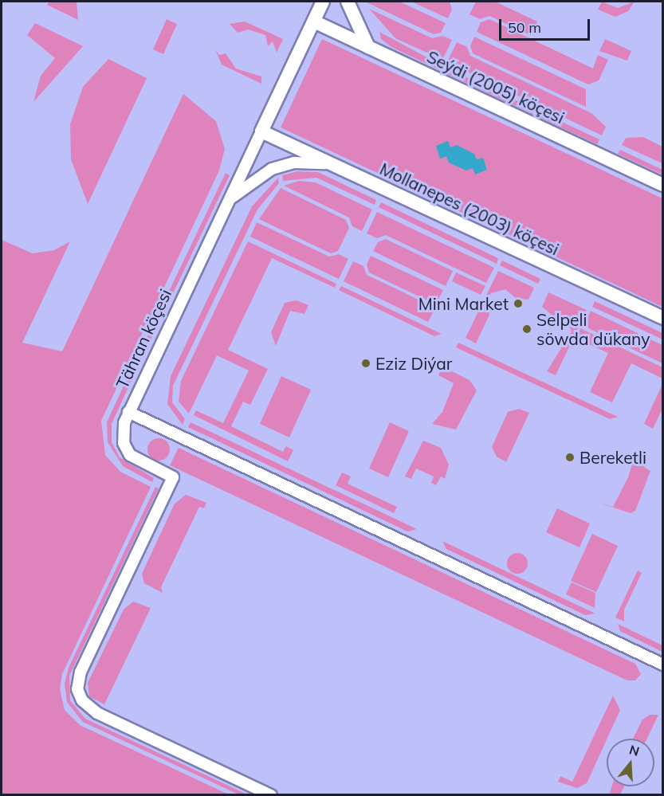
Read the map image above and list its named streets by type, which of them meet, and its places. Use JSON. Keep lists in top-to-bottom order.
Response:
{
  "streets": {
    "street": ["Seýdi (2005) köçesi", "Mollanepes (2003) köçesi", "Tähran köçesi"]
  },
  "crossings": [
    ["Seýdi (2005) köçesi", "Tähran köçesi"],
    ["Mollanepes (2003) köçesi", "Tähran köçesi"]
  ],
  "places": [
    "Mini Market",
    "Selpeli söwda dükany",
    "Eziz Diýar",
    "Bereketli"
  ],
  "scale_bar": "50 m",
  "north": "top"
}
